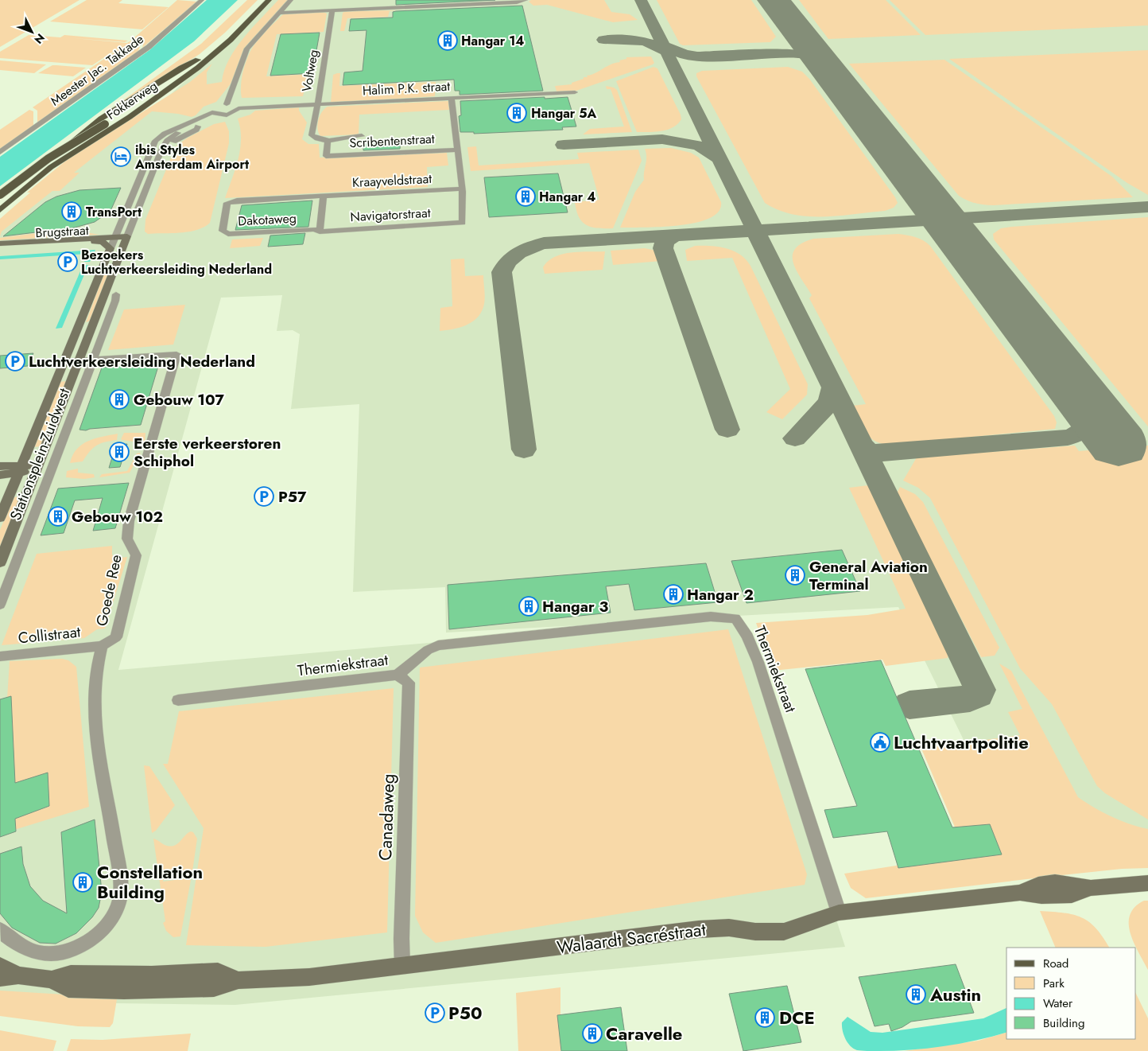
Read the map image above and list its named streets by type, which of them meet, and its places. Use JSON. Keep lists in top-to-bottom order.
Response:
{
  "streets": {
    "main road": ["Fokkerweg"],
    "street": [
      "Meester Jac. Takkade",
      "Voltweg",
      "Halim P.K. straat",
      "Scribentenstraat",
      "Kraayveldstraat",
      "Navigatorstraat",
      "Dakotaweg",
      "Brugstraat",
      "Stationsplein-Zuidwest",
      "Goede Ree",
      "Collistraat",
      "Thermiekstraat",
      "Canadaweg",
      "Walaardt Sacréstraat"
    ]
  },
  "crossings": [
    ["Voltweg", "Halim P.K. straat"],
    ["Voltweg", "Scribentenstraat"],
    ["Kraayveldstraat", "Navigatorstraat"],
    ["Kraayveldstraat", "Dakotaweg"],
    ["Navigatorstraat", "Dakotaweg"],
    ["Brugstraat", "Stationsplein-Zuidwest"],
    ["Stationsplein-Zuidwest", "Goede Ree"],
    ["Goede Ree", "Collistraat"],
    ["Thermiekstraat", "Canadaweg"],
    ["Thermiekstraat", "Walaardt Sacréstraat"],
    ["Canadaweg", "Walaardt Sacréstraat"]
  ],
  "places": {
    "building": [
      "Hangar 14",
      "Hangar 5A",
      "Hangar 4",
      "TransPort",
      "Gebouw 107",
      "Eerste verkeerstoren Schiphol",
      "Gebouw 102",
      "General Aviation Terminal",
      "Hangar 2",
      "Hangar 3",
      "Constellation Building",
      "Austin",
      "DCE",
      "Caravelle"
    ],
    "hotel": ["ibis Styles Amsterdam Airport"],
    "parking": [
      "Bezoekers Luchtverkeersleiding Nederland",
      "Luchtverkeersleiding Nederland",
      "P57",
      "P50"
    ],
    "public building": ["Luchtvaartpolitie"]
  },
  "legend": [
    "Road",
    "Park",
    "Water",
    "Building"
  ],
  "north": "bottom right"
}
